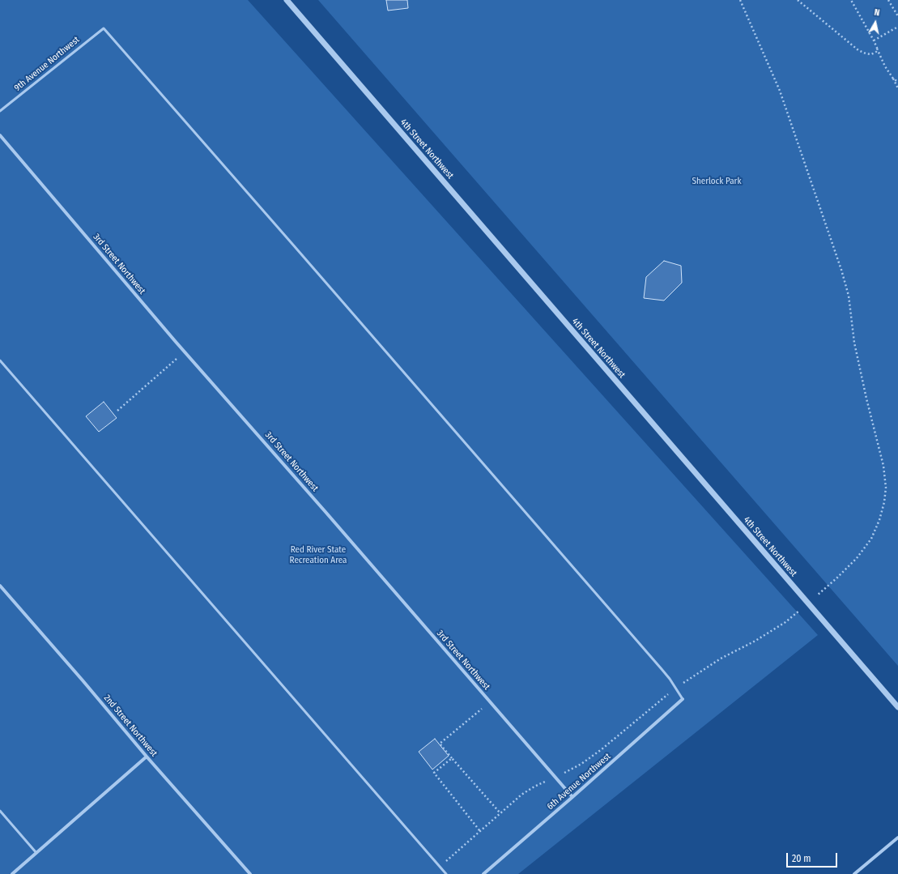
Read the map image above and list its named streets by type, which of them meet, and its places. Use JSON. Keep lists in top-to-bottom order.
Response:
{
  "streets": {
    "street": [
      "4th Street Northwest",
      "3rd Street Northwest",
      "2nd Street Northwest",
      "6th Avenue Northwest"
    ],
    "lane": ["9th Avenue Northwest"]
  },
  "crossings": [
    ["3rd Street Northwest", "6th Avenue Northwest"]
  ],
  "parks": ["Sherlock Park", "Red River State Recreation Area"],
  "scale_bar": "20 m",
  "north": "top"
}
